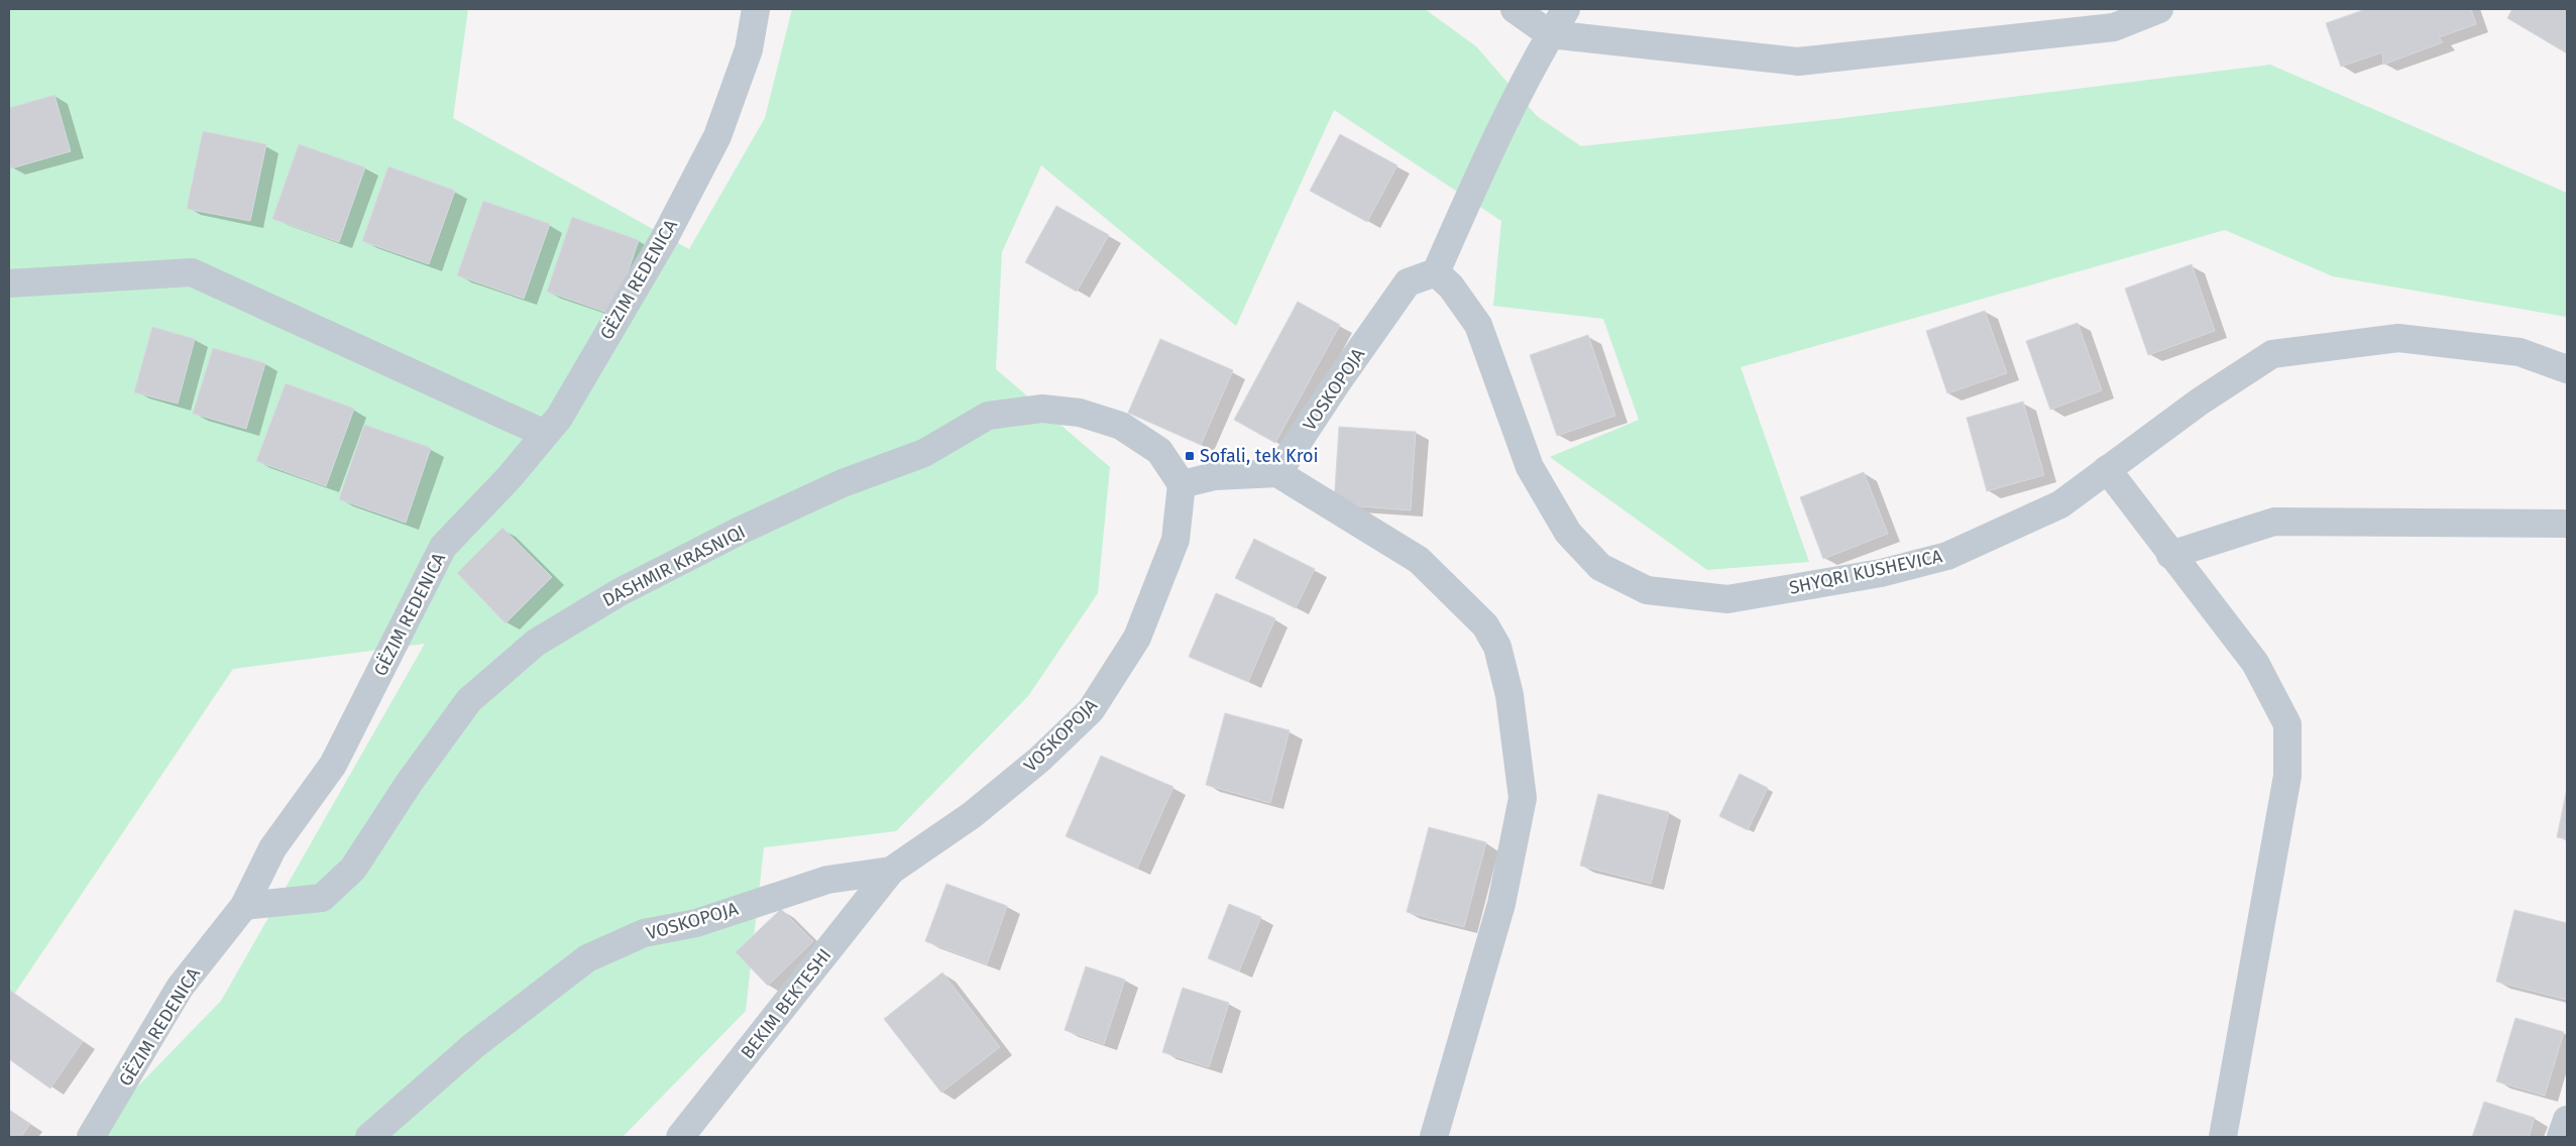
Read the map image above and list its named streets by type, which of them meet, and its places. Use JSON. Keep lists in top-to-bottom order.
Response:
{
  "streets": {
    "street": [
      "GËZIM REDENICA",
      "VOSKOPOJA",
      "DASHMIR KRASNIQI",
      "SHYQRI KUSHEVICA",
      "BEKIM BEKTESHI"
    ]
  },
  "crossings": [
    ["GËZIM REDENICA", "DASHMIR KRASNIQI"],
    ["VOSKOPOJA", "DASHMIR KRASNIQI"],
    ["VOSKOPOJA", "SHYQRI KUSHEVICA"],
    ["VOSKOPOJA", "BEKIM BEKTESHI"]
  ],
  "places": {
    "transit": ["Sofali, tek Kroi"]
  }
}
